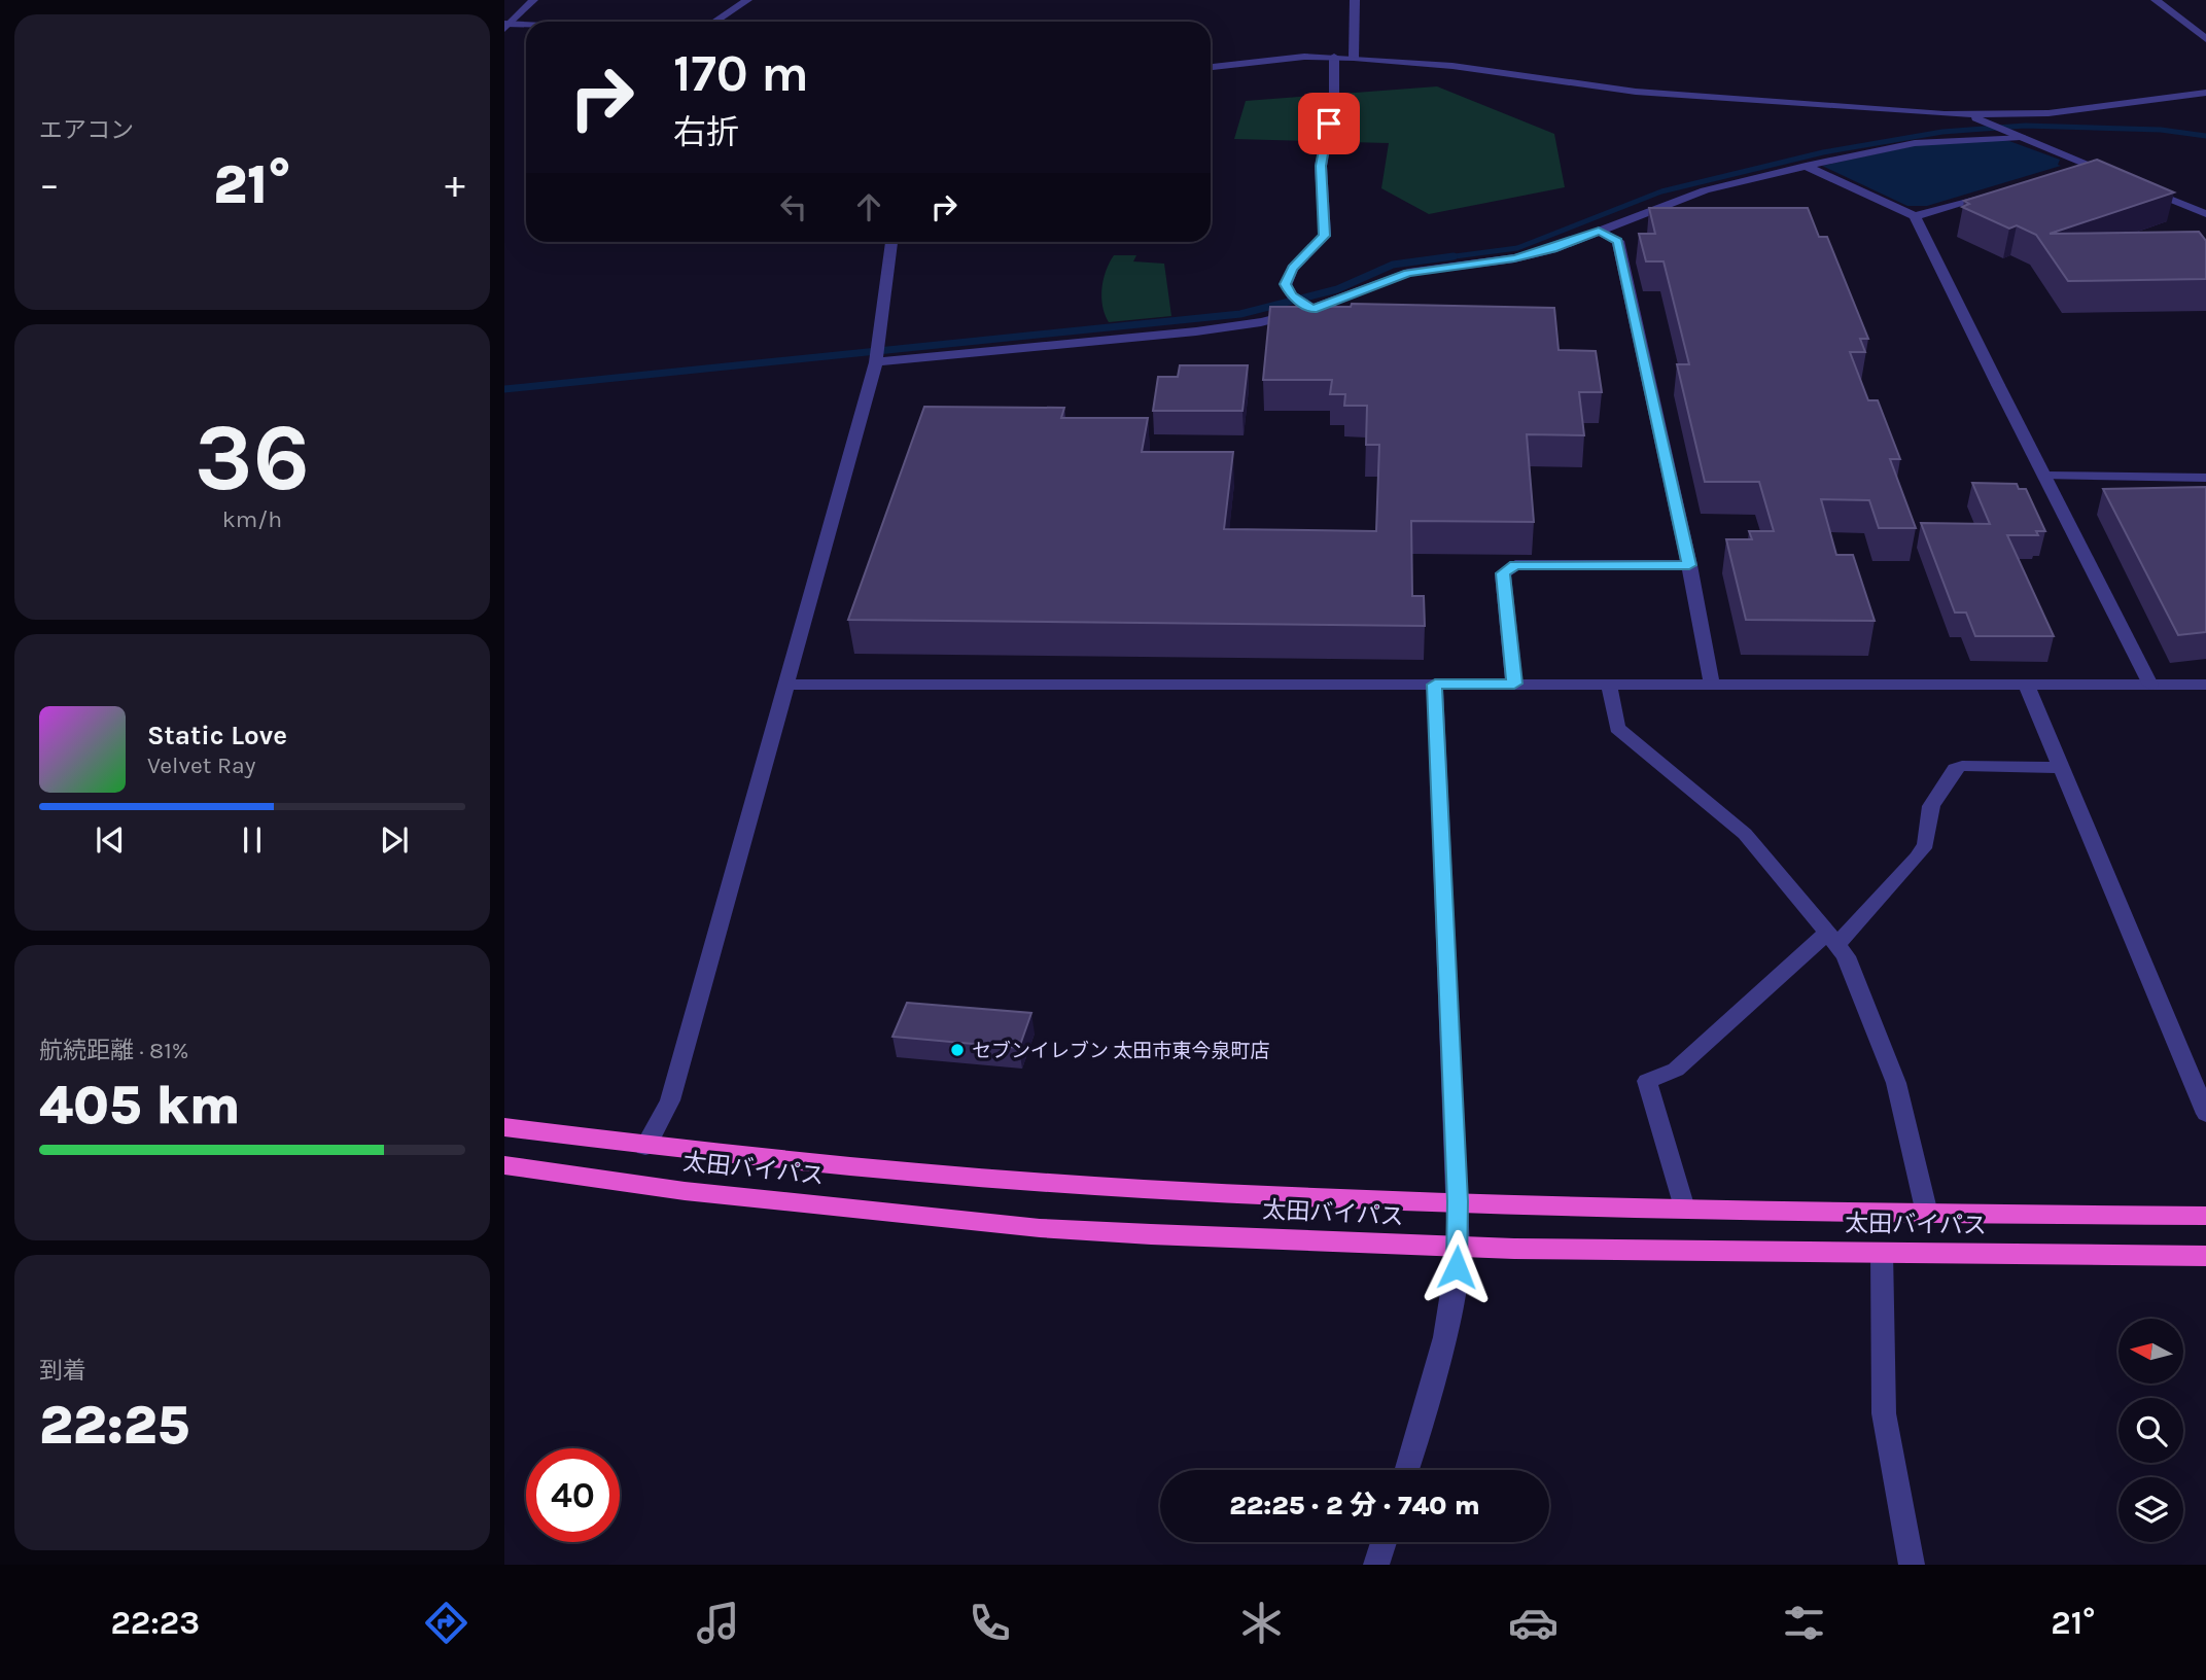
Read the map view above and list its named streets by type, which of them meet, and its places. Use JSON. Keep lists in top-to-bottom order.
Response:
{
  "streets": {
    "highway": ["太田バイパス"]
  },
  "places": ["セブンイレブン 太田市東今泉町店"],
  "north": "left",
  "page": {
    "tile": [
      "エアコン",
      ["36", "km/h"],
      ["航続距離 · 81%", "405 km"],
      ["到着", "22:25"]
    ],
    "turn": ["170 m", "右折"],
    "heat": ["−", "21°", "+"],
    "song": ["Static Love", "Velvet Ray"],
    "limit": "40",
    "trip": "22:25 · 2 分 · 740 m",
    "tabs": ["22:23", "21°"]
  }
}
